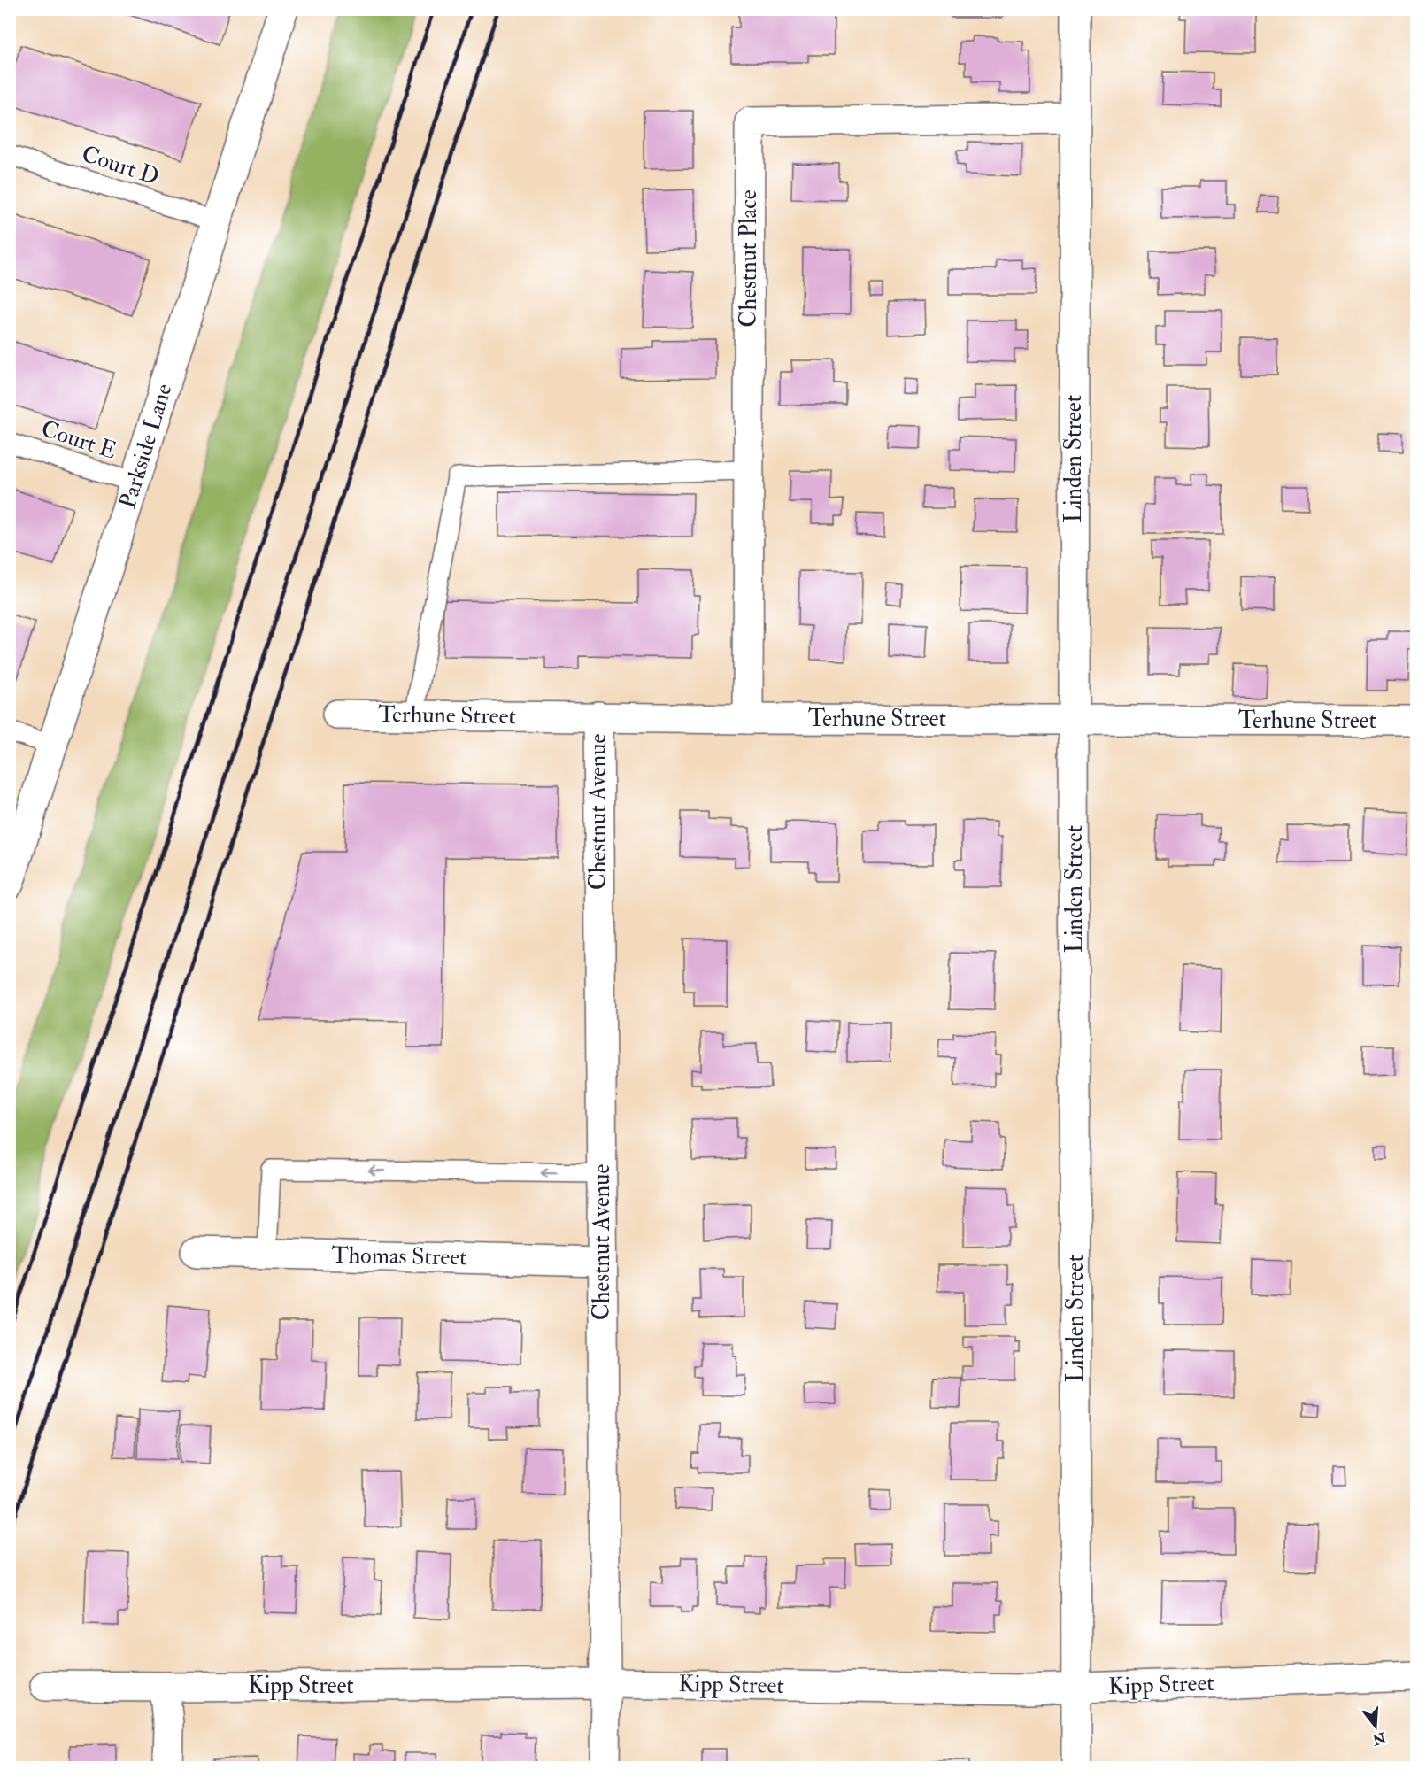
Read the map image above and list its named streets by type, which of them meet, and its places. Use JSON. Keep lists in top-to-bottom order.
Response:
{
  "streets": {
    "street": [
      "Chestnut Place",
      "Parkside Lane",
      "Linden Street",
      "Terhune Street",
      "Chestnut Avenue",
      "Thomas Street",
      "Kipp Street"
    ],
    "lane": ["Court D", "Court E"]
  },
  "crossings": [
    ["Court D", "Parkside Lane"],
    ["Chestnut Place", "Linden Street"],
    ["Chestnut Place", "Terhune Street"],
    ["Court E", "Parkside Lane"],
    ["Linden Street", "Terhune Street"],
    ["Linden Street", "Kipp Street"],
    ["Terhune Street", "Chestnut Avenue"],
    ["Chestnut Avenue", "Thomas Street"],
    ["Chestnut Avenue", "Kipp Street"]
  ],
  "north": "bottom"
}
